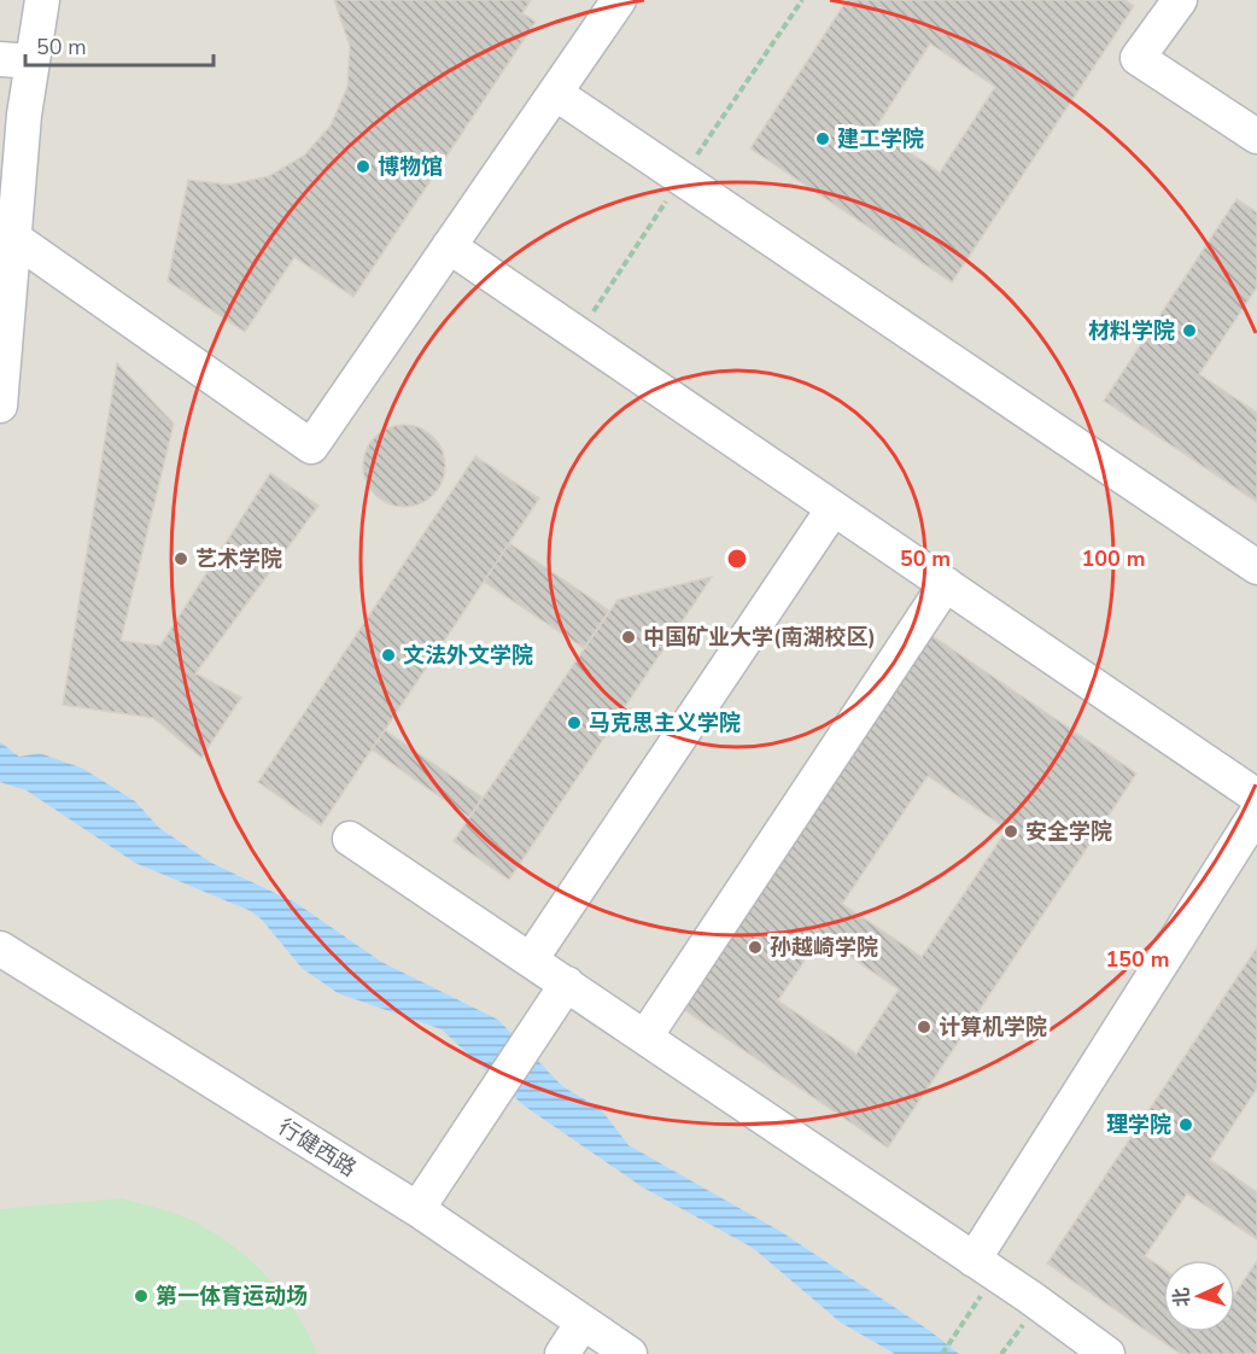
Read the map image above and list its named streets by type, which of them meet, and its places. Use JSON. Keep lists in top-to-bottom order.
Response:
{
  "streets": {
    "street": ["行健西路"]
  },
  "places": [
    "建工学院",
    "博物馆",
    "材料学院",
    "艺术学院",
    "中国矿业大学(南湖校区)",
    "文法外文学院",
    "马克思主义学院",
    "安全学院",
    "孙越崎学院",
    "计算机学院",
    "理学院",
    "第一体育运动场"
  ],
  "scale_bar": "50 m",
  "north": "left",
  "rings": ["50 m", "100 m", "150 m"]
}
